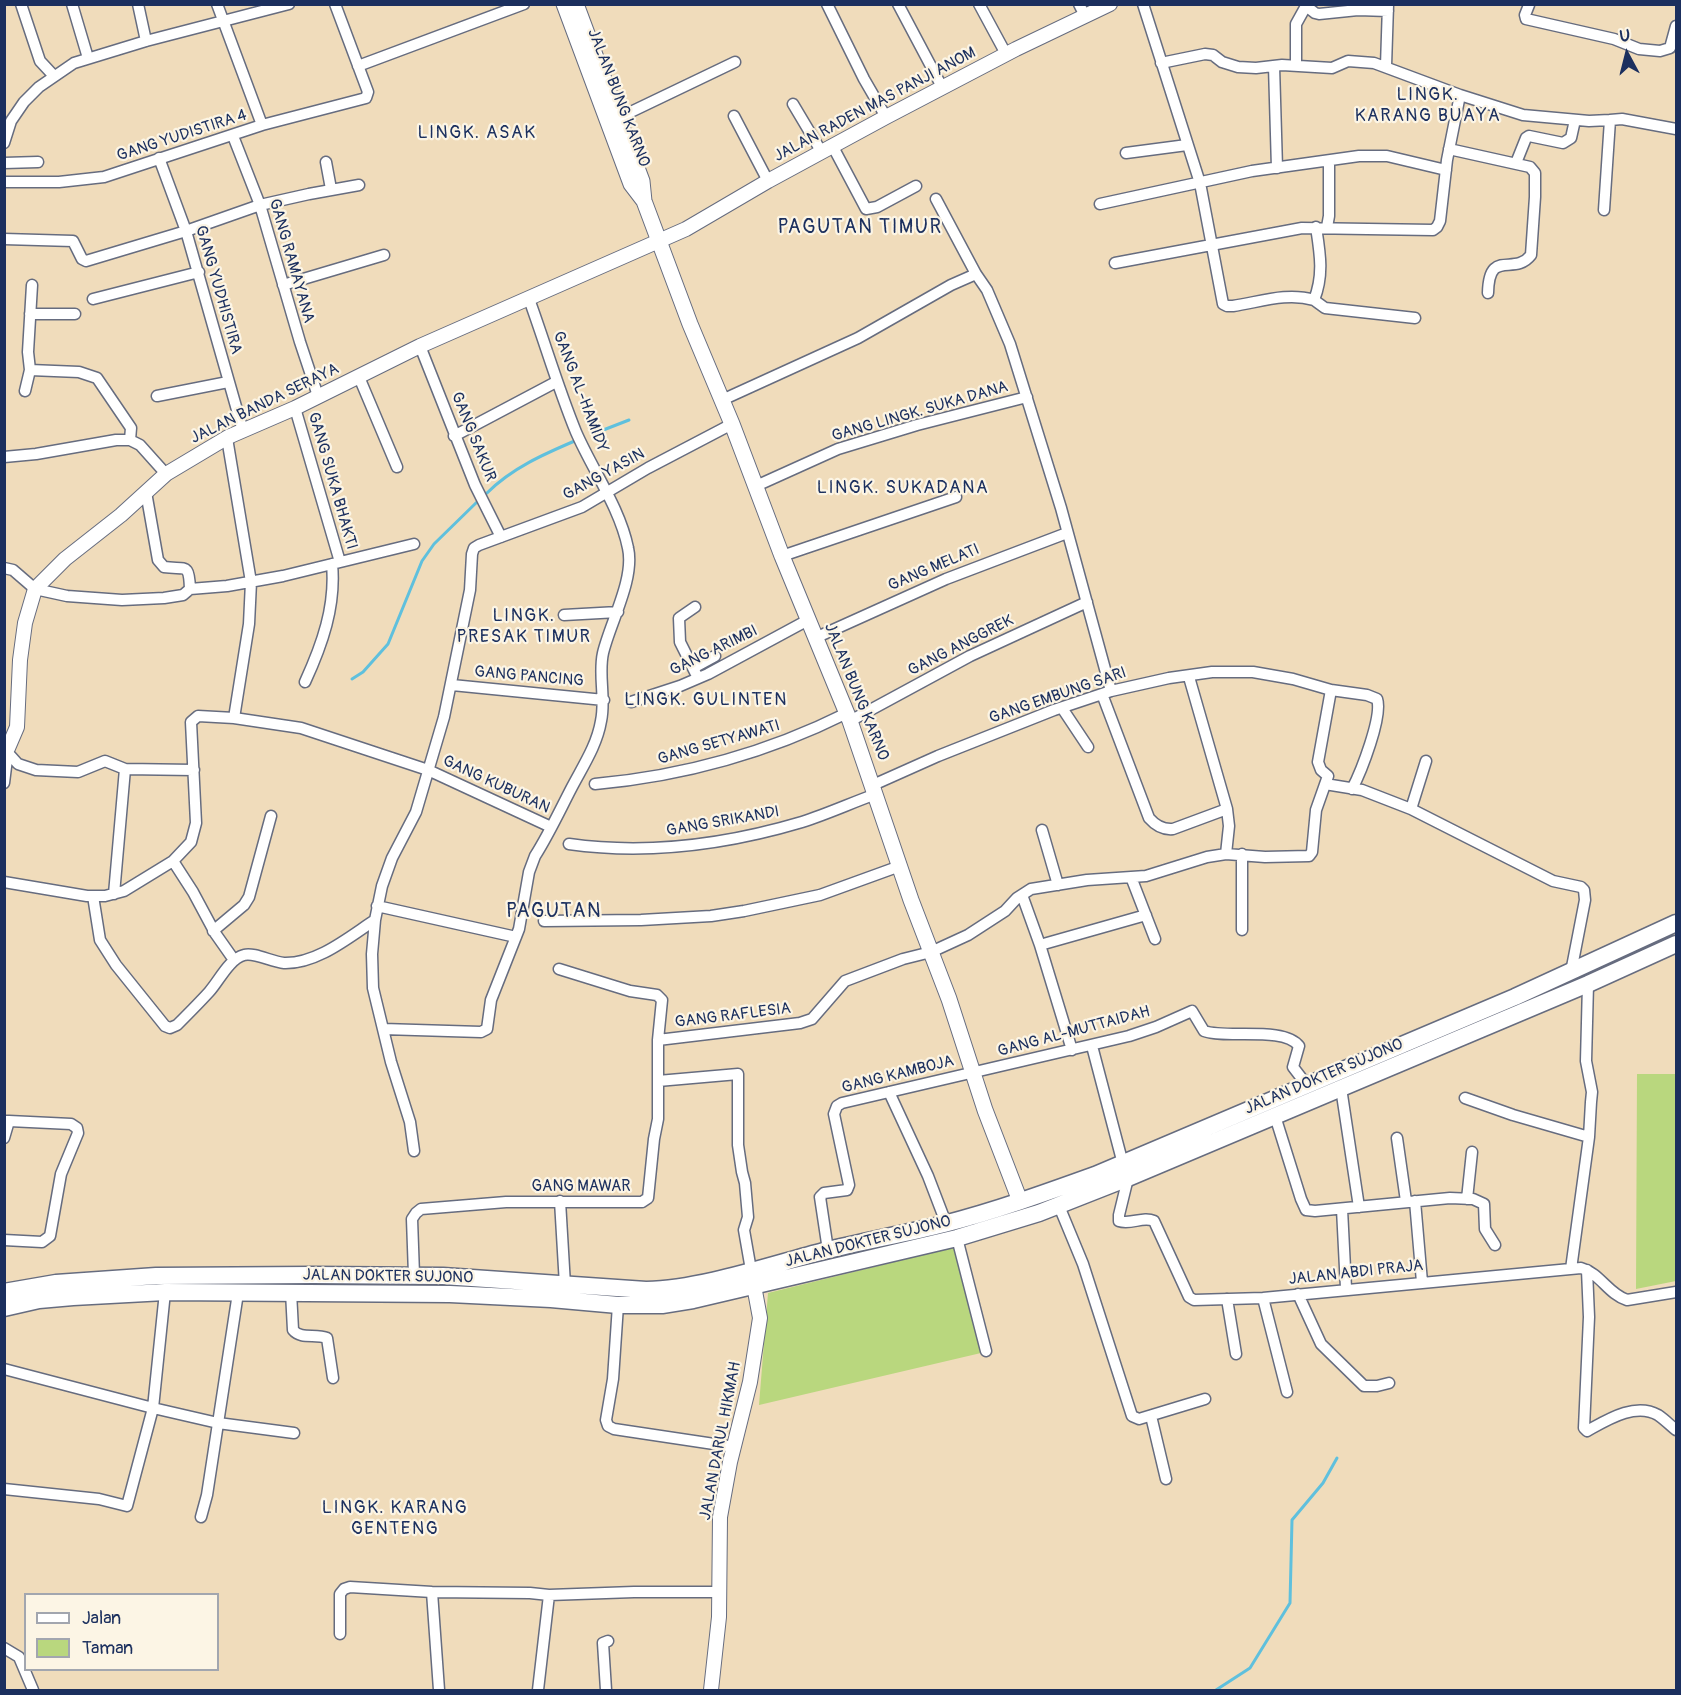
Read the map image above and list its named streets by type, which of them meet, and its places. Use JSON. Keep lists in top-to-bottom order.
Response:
{
  "streets": {
    "highway": ["JALAN DOKTER SUJONO"],
    "main road": ["JALAN BUNG KARNO"],
    "street": [
      "JALAN RADEN MAS PANJI ANOM",
      "GANG YUDISTIRA 4",
      "GANG RAMAYANA",
      "GANG YUDHISTIRA",
      "GANG AL-HAMIDY",
      "JALAN BANDA SERAYA",
      "GANG LINGK. SUKA DANA",
      "GANG SAKUR",
      "GANG YASIN",
      "GANG SUKA BHAKTI",
      "GANG MELATI",
      "GANG ANGGREK",
      "GANG ARIMBI",
      "GANG PANCING",
      "GANG EMBUNG SARI",
      "GANG SETYAWATI",
      "GANG KUBURAN",
      "GANG SRIKANDI",
      "GANG RAFLESIA",
      "GANG AL-MUTTAIDAH",
      "GANG KAMBOJA",
      "GANG MAWAR",
      "JALAN ABDI PRAJA",
      "JALAN DARUL HIKMAH"
    ]
  },
  "crossings": [
    ["JALAN BUNG KARNO", "JALAN RADEN MAS PANJI ANOM"],
    ["JALAN BUNG KARNO", "JALAN BANDA SERAYA"],
    ["JALAN BUNG KARNO", "GANG LINGK. SUKA DANA"],
    ["JALAN BUNG KARNO", "GANG YASIN"],
    ["JALAN BUNG KARNO", "GANG MELATI"],
    ["JALAN BUNG KARNO", "GANG ANGGREK"],
    ["JALAN BUNG KARNO", "GANG ARIMBI"],
    ["JALAN BUNG KARNO", "GANG EMBUNG SARI"],
    ["JALAN BUNG KARNO", "GANG SETYAWATI"],
    ["JALAN BUNG KARNO", "GANG SRIKANDI"],
    ["JALAN BUNG KARNO", "GANG RAFLESIA"],
    ["JALAN BUNG KARNO", "GANG AL-MUTTAIDAH"],
    ["JALAN BUNG KARNO", "GANG KAMBOJA"],
    ["JALAN BUNG KARNO", "JALAN DOKTER SUJONO"],
    ["JALAN RADEN MAS PANJI ANOM", "JALAN BANDA SERAYA"],
    ["GANG YUDISTIRA 4", "GANG RAMAYANA"],
    ["GANG YUDISTIRA 4", "GANG YUDHISTIRA"],
    ["GANG RAMAYANA", "JALAN BANDA SERAYA"],
    ["GANG YUDHISTIRA", "JALAN BANDA SERAYA"],
    ["GANG AL-HAMIDY", "JALAN BANDA SERAYA"],
    ["GANG AL-HAMIDY", "GANG YASIN"],
    ["GANG AL-HAMIDY", "GANG PANCING"],
    ["GANG AL-HAMIDY", "GANG KUBURAN"],
    ["JALAN BANDA SERAYA", "GANG SAKUR"],
    ["JALAN BANDA SERAYA", "GANG SUKA BHAKTI"],
    ["GANG SAKUR", "GANG YASIN"],
    ["GANG YASIN", "GANG PANCING"],
    ["GANG ANGGREK", "GANG SETYAWATI"],
    ["GANG EMBUNG SARI", "GANG SRIKANDI"],
    ["GANG RAFLESIA", "GANG MAWAR"],
    ["GANG AL-MUTTAIDAH", "GANG KAMBOJA"],
    ["GANG AL-MUTTAIDAH", "JALAN DOKTER SUJONO"],
    ["GANG KAMBOJA", "JALAN DOKTER SUJONO"],
    ["JALAN DOKTER SUJONO", "GANG MAWAR"],
    ["JALAN DOKTER SUJONO", "JALAN ABDI PRAJA"],
    ["JALAN DOKTER SUJONO", "JALAN DARUL HIKMAH"]
  ],
  "districts": [
    "LINGK. KARANG BUAYA",
    "LINGK. ASAK",
    "PAGUTAN TIMUR",
    "LINGK. SUKADANA",
    "LINGK. PRESAK TIMUR",
    "LINGK. GULINTEN",
    "PAGUTAN",
    "LINGK. KARANG GENTENG"
  ],
  "legend": ["Jalan", "Taman"],
  "north": "top"
}
